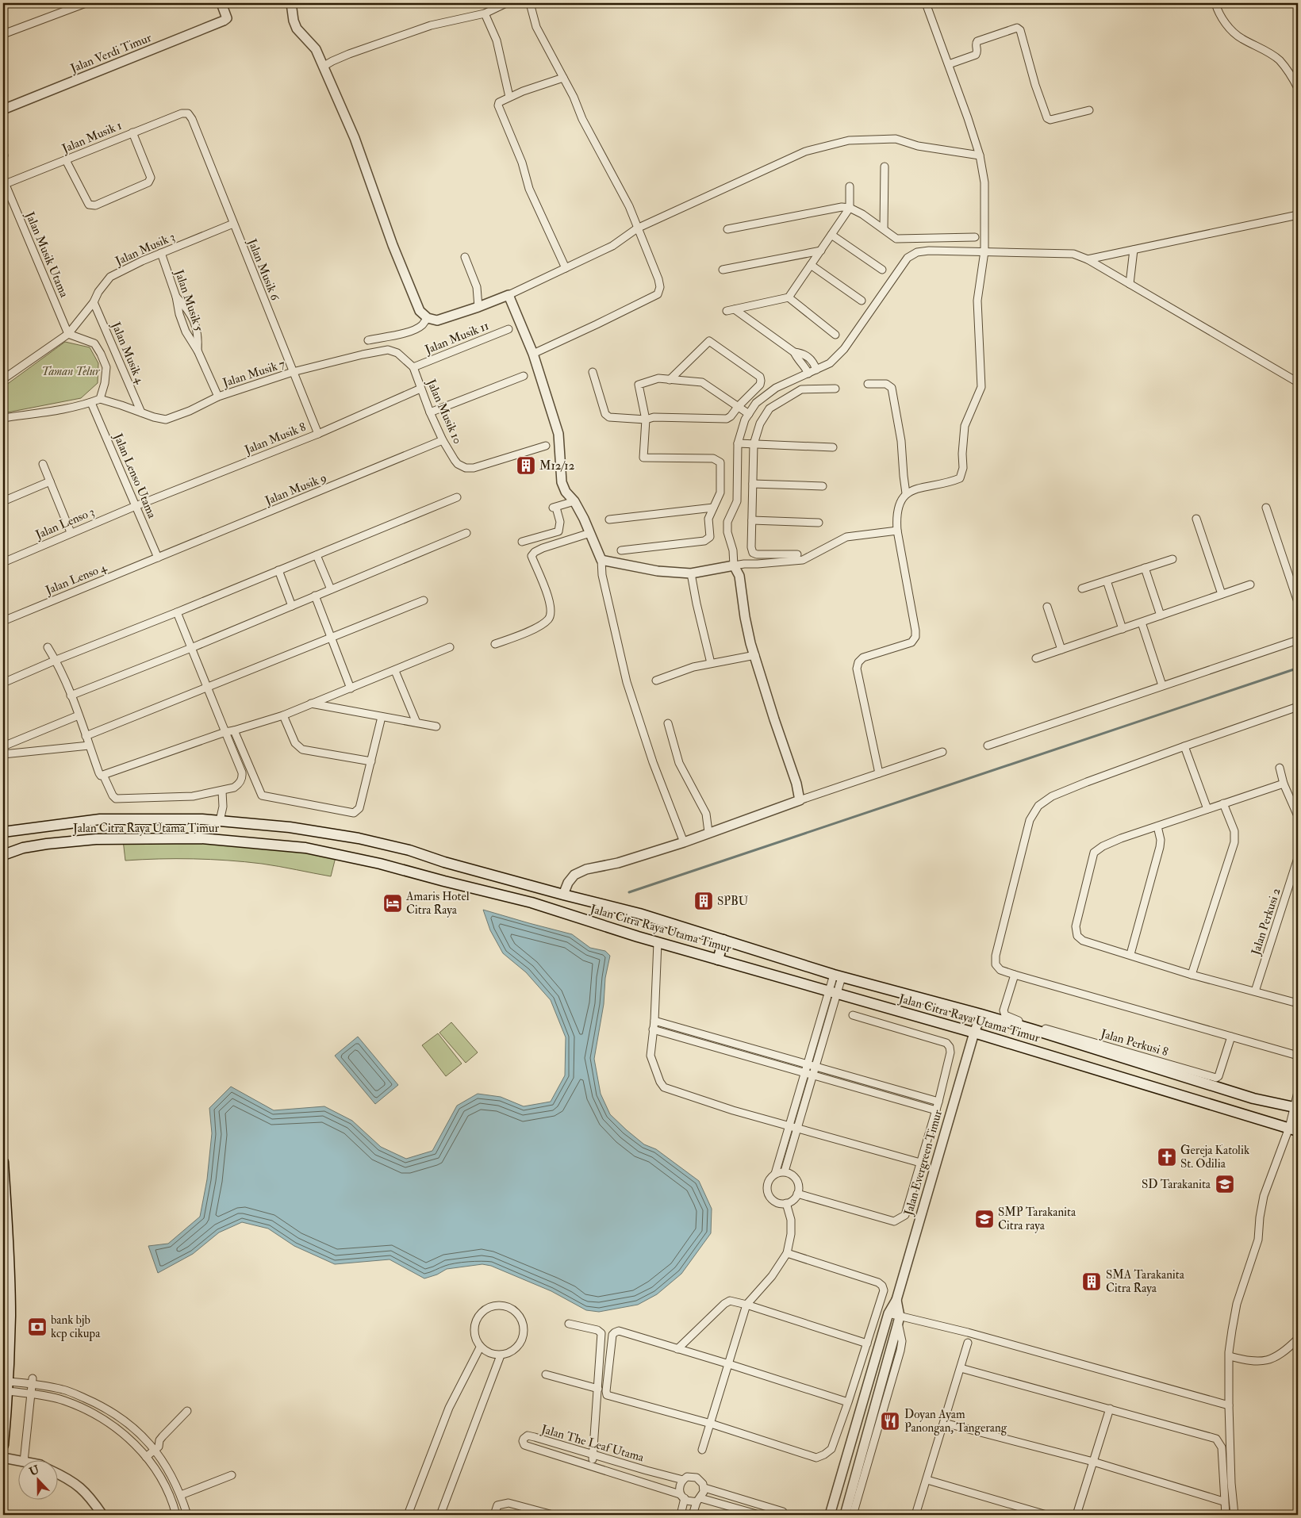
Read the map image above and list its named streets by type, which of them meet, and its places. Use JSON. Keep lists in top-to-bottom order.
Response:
{
  "streets": {
    "main road": ["Jalan Citra Raya Utama Timur"],
    "street": [
      "Jalan Verdi Timur",
      "Jalan Musik 1",
      "Jalan Musik 3",
      "Jalan Musik Utama",
      "Jalan Musik 6",
      "Jalan Musik 5",
      "Jalan Musik 11",
      "Jalan Musik 4",
      "Jalan Musik 7",
      "Jalan Musik 10",
      "Jalan Musik 8",
      "Jalan Lenso Utama",
      "Jalan Musik 9",
      "Jalan Lenso 3",
      "Jalan Lenso 4",
      "Jalan Perkusi 2",
      "Jalan Perkusi 8",
      "Jalan Evergreen Timur",
      "Jalan The Leaf Utama"
    ]
  },
  "crossings": [
    ["Jalan Musik 1", "Jalan Musik Utama"],
    ["Jalan Musik 1", "Jalan Musik 6"],
    ["Jalan Musik 3", "Jalan Musik Utama"],
    ["Jalan Musik 3", "Jalan Musik 6"],
    ["Jalan Musik 3", "Jalan Musik 5"],
    ["Jalan Musik 3", "Jalan Musik 4"],
    ["Jalan Musik 6", "Jalan Musik 7"],
    ["Jalan Musik 6", "Jalan Musik 8"],
    ["Jalan Musik 5", "Jalan Musik 7"],
    ["Jalan Musik 11", "Jalan Musik 7"],
    ["Jalan Musik 11", "Jalan Musik 10"],
    ["Jalan Musik 4", "Jalan Musik 7"],
    ["Jalan Musik 7", "Jalan Musik 10"],
    ["Jalan Musik 10", "Jalan Musik 8"],
    ["Jalan Musik 10", "Jalan Musik 9"],
    ["Jalan Musik 8", "Jalan Lenso Utama"],
    ["Jalan Musik 8", "Jalan Lenso 3"],
    ["Jalan Lenso Utama", "Jalan Musik 9"],
    ["Jalan Lenso Utama", "Jalan Lenso 3"],
    ["Jalan Lenso Utama", "Jalan Lenso 4"],
    ["Jalan Musik 9", "Jalan Lenso 4"],
    ["Jalan Citra Raya Utama Timur", "Jalan Evergreen Timur"]
  ],
  "parks": ["Taman Telur"],
  "places": {
    "building": ["M12/12", "SPBU", "SMA Tarakanita Citra Raya"],
    "hotel": ["Amaris Hotel Citra Raya"],
    "church": ["Gereja Katolik St. Odilia"],
    "school or university": ["SD Tarakanita", "SMP Tarakanita Citra raya"],
    "bank": ["bank bjb kcp cikupa"],
    "restaurant": ["Doyan Ayam Panongan, Tangerang"]
  },
  "north": "top"
}
